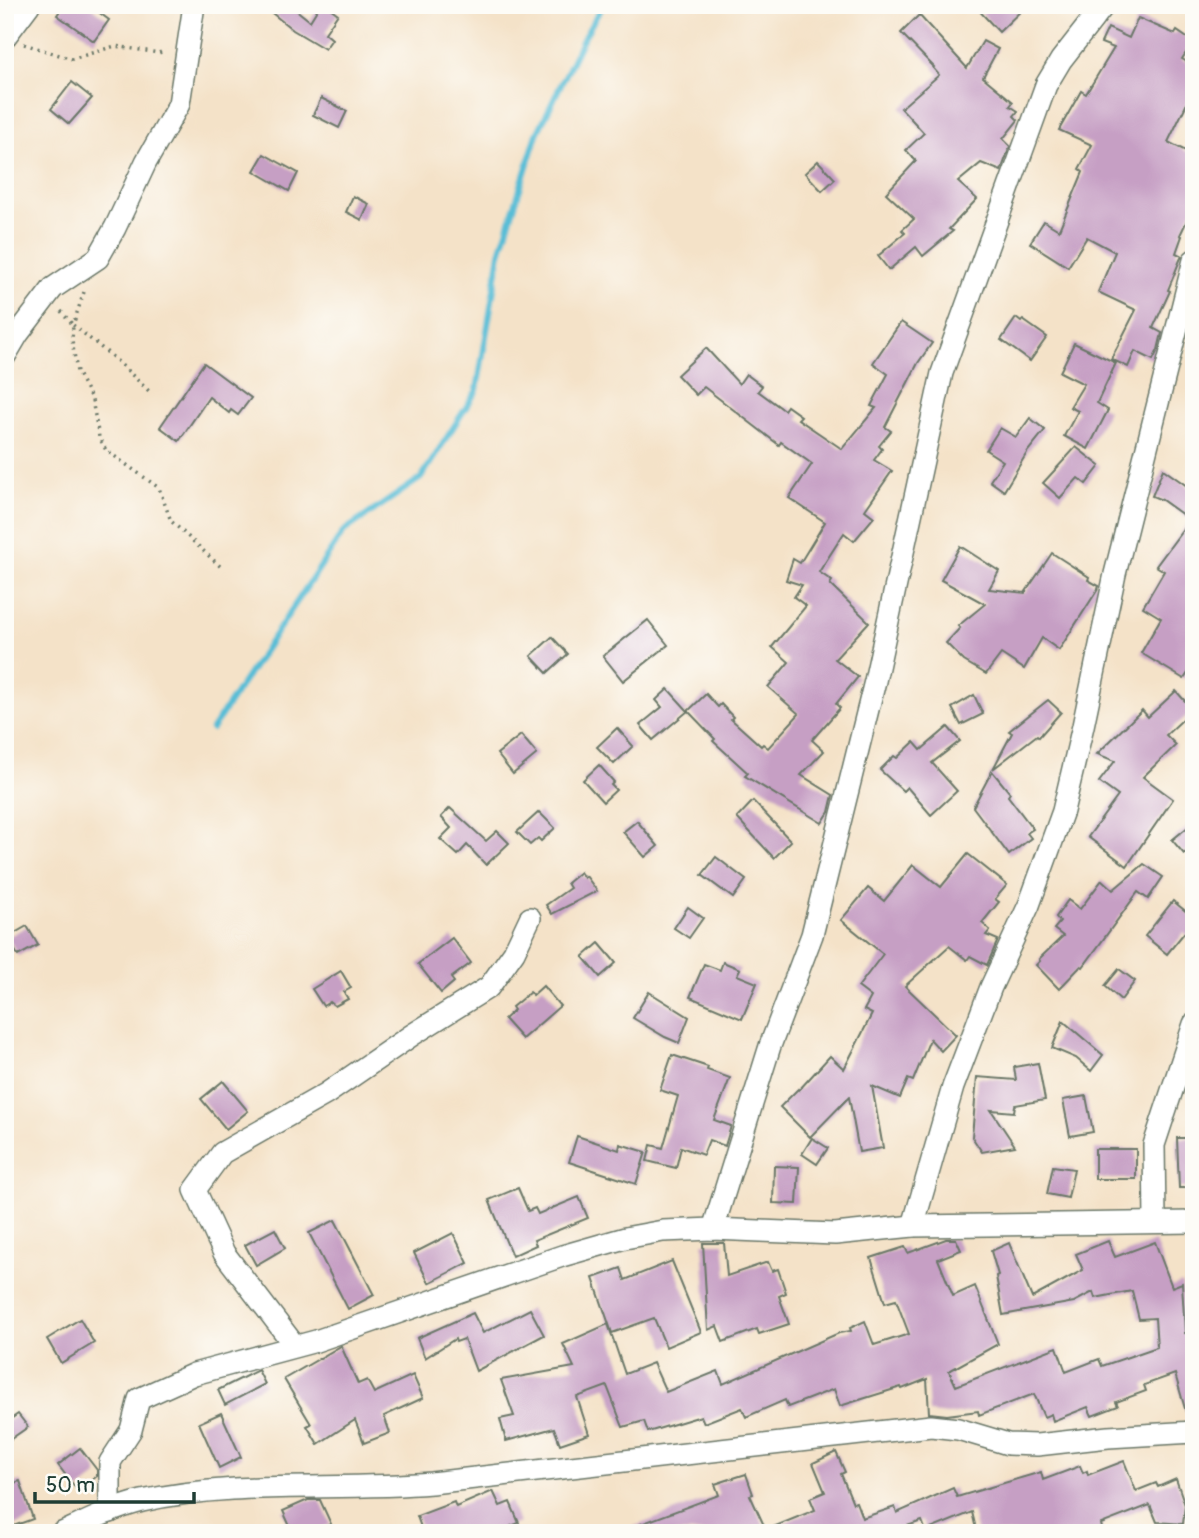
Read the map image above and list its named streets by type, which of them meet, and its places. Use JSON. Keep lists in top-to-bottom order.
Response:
{
  "scale_bar": "50 m"
}
